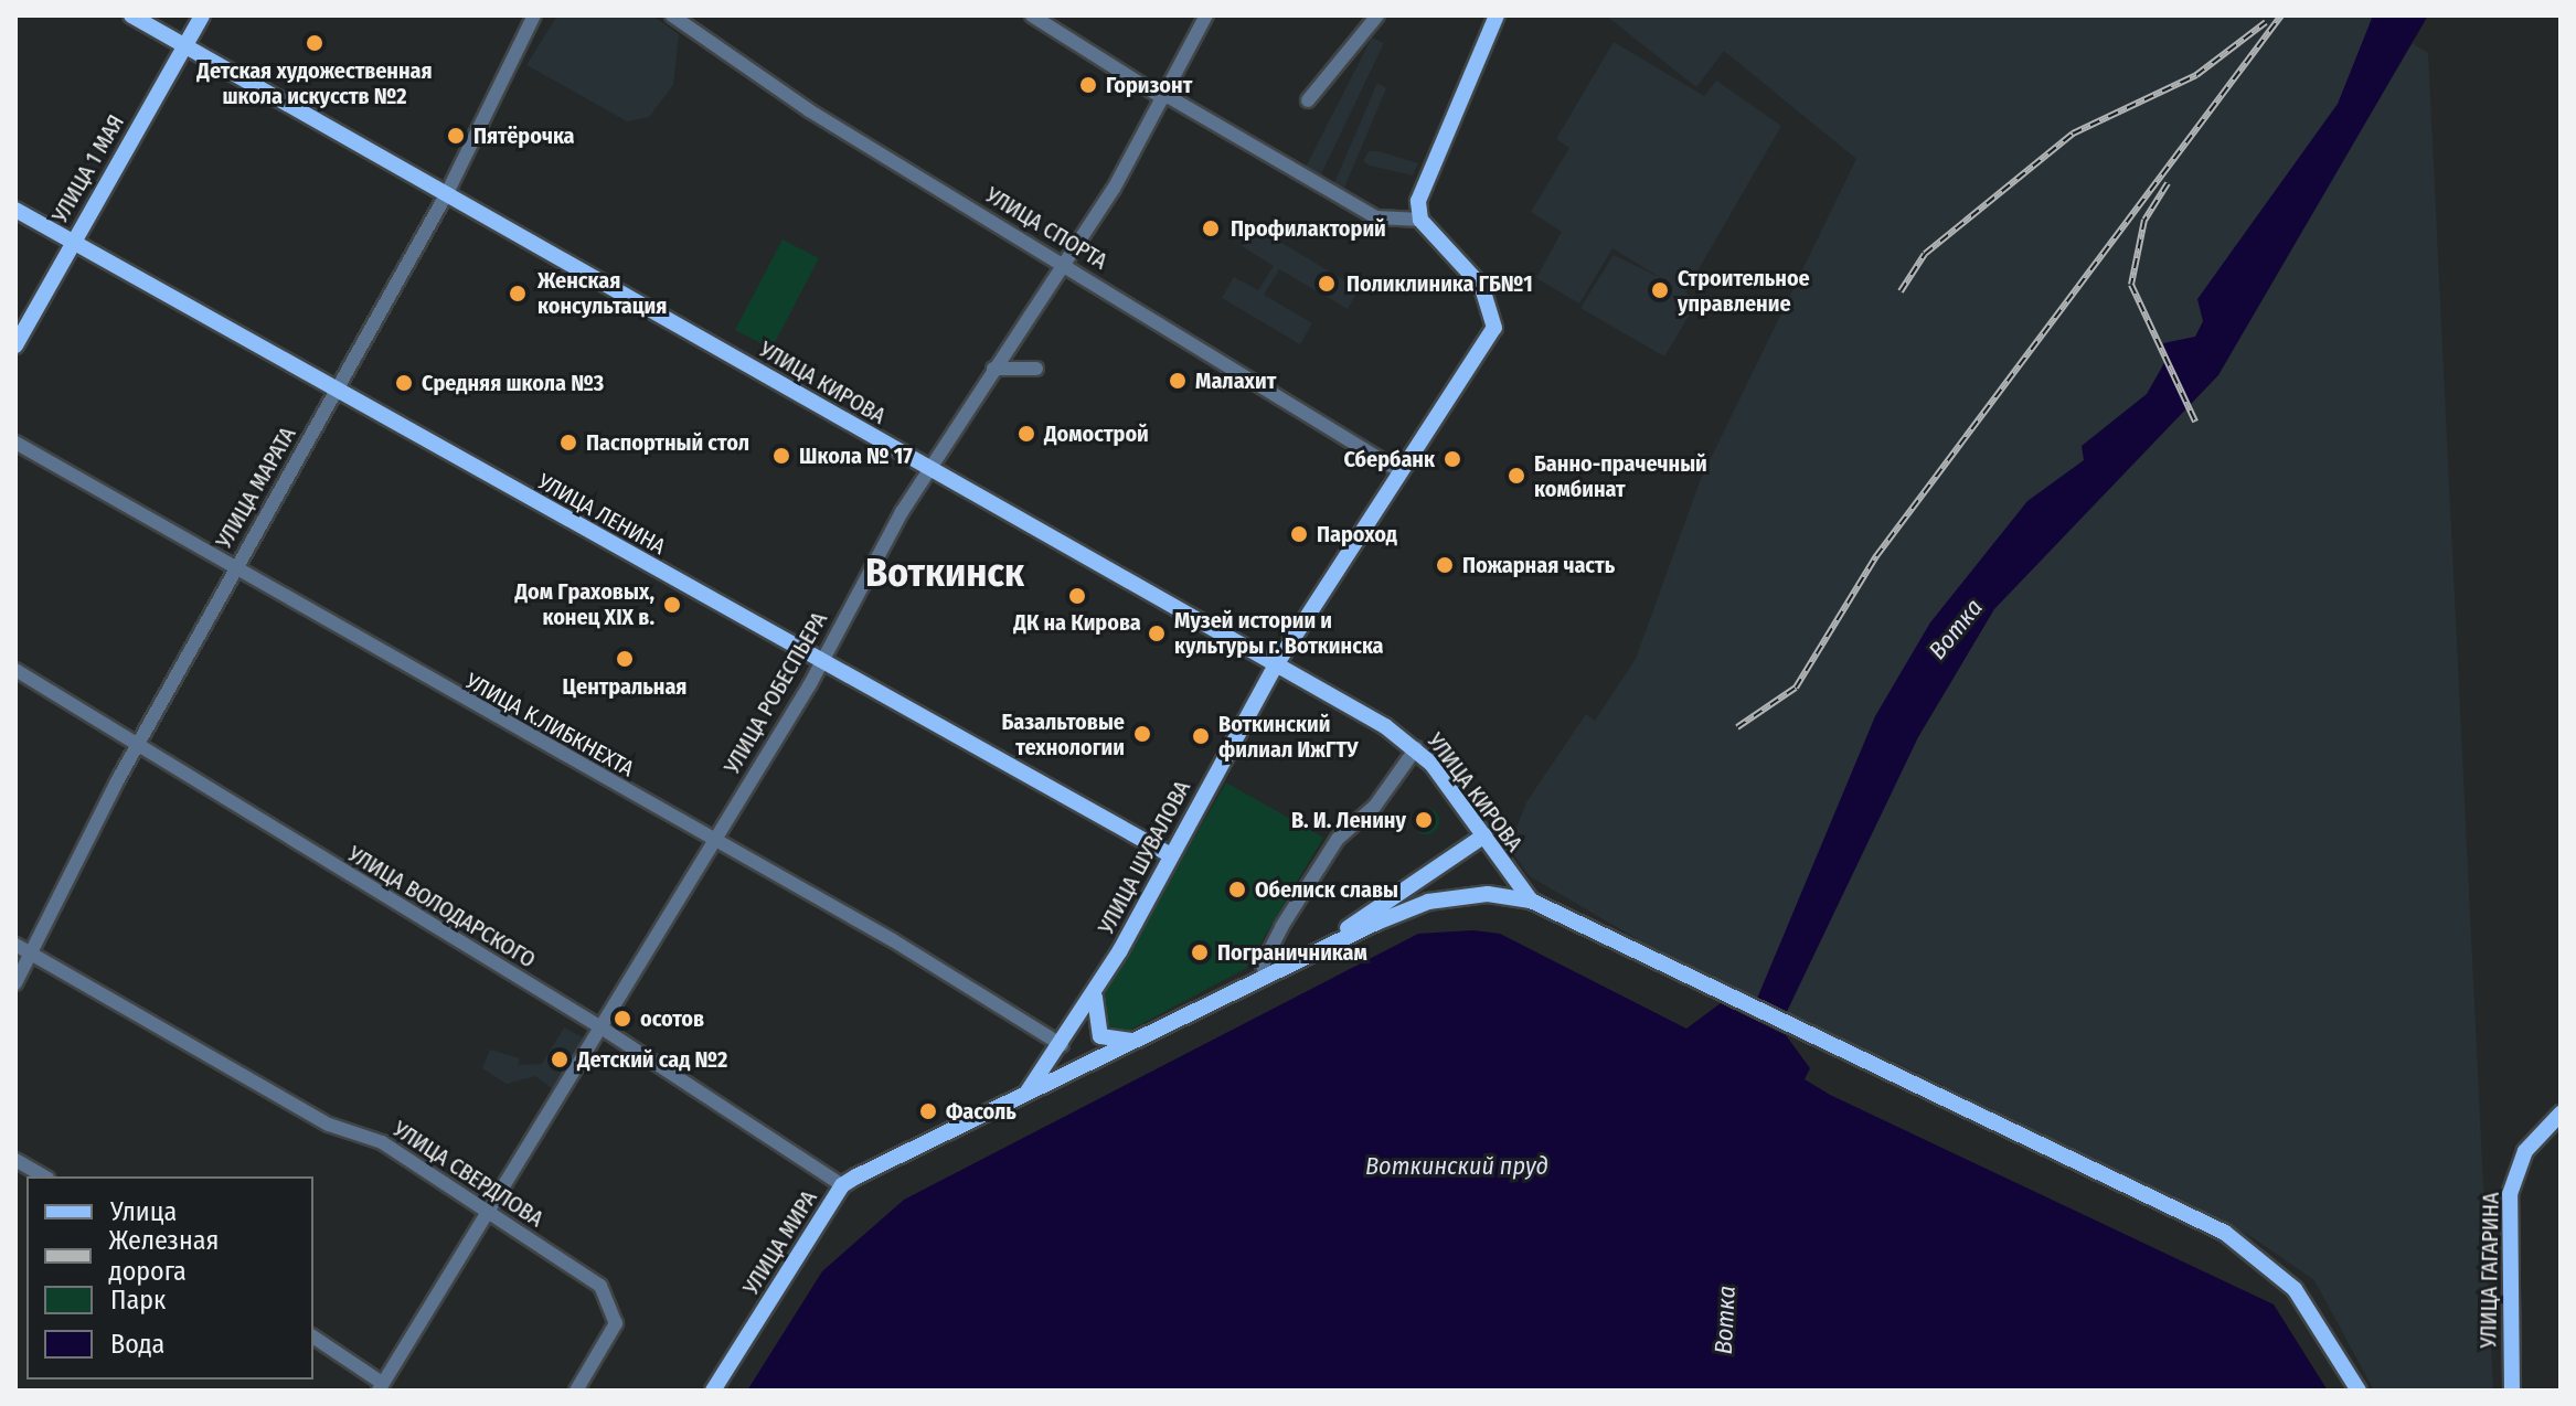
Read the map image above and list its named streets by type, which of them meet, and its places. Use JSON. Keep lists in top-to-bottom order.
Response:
{
  "streets": {
    "main road": [
      "УЛИЦА 1 МАЯ",
      "УЛИЦА КИРОВА",
      "УЛИЦА ЛЕНИНА",
      "УЛИЦА ШУВАЛОВА",
      "УЛИЦА МИРА",
      "УЛИЦА ГАГАРИНА"
    ],
    "street": [
      "УЛИЦА СПОРТА",
      "УЛИЦА МАРАТА",
      "УЛИЦА РОБЕСПЬЕРА",
      "УЛИЦА К.ЛИБКНЕХТА",
      "УЛИЦА ВОЛОДАРСКОГО",
      "УЛИЦА СВЕРДЛОВА"
    ]
  },
  "crossings": [
    ["УЛИЦА 1 МАЯ", "УЛИЦА КИРОВА"],
    ["УЛИЦА 1 МАЯ", "УЛИЦА ЛЕНИНА"],
    ["УЛИЦА СПОРТА", "УЛИЦА РОБЕСПЬЕРА"],
    ["УЛИЦА СПОРТА", "УЛИЦА ШУВАЛОВА"],
    ["УЛИЦА КИРОВА", "УЛИЦА МАРАТА"],
    ["УЛИЦА КИРОВА", "УЛИЦА РОБЕСПЬЕРА"],
    ["УЛИЦА КИРОВА", "УЛИЦА ШУВАЛОВА"],
    ["УЛИЦА КИРОВА", "УЛИЦА МИРА"],
    ["УЛИЦА МАРАТА", "УЛИЦА ЛЕНИНА"],
    ["УЛИЦА МАРАТА", "УЛИЦА К.ЛИБКНЕХТА"],
    ["УЛИЦА МАРАТА", "УЛИЦА ВОЛОДАРСКОГО"],
    ["УЛИЦА МАРАТА", "УЛИЦА СВЕРДЛОВА"],
    ["УЛИЦА ЛЕНИНА", "УЛИЦА РОБЕСПЬЕРА"],
    ["УЛИЦА ЛЕНИНА", "УЛИЦА ШУВАЛОВА"],
    ["УЛИЦА РОБЕСПЬЕРА", "УЛИЦА К.ЛИБКНЕХТА"],
    ["УЛИЦА РОБЕСПЬЕРА", "УЛИЦА ВОЛОДАРСКОГО"],
    ["УЛИЦА РОБЕСПЬЕРА", "УЛИЦА СВЕРДЛОВА"],
    ["УЛИЦА К.ЛИБКНЕХТА", "УЛИЦА МИРА"],
    ["УЛИЦА ШУВАЛОВА", "УЛИЦА МИРА"],
    ["УЛИЦА ВОЛОДАРСКОГО", "УЛИЦА МИРА"]
  ],
  "districts": ["Воткинск"],
  "water": ["Вотка", "Воткинский пруд"],
  "places": [
    "Детская художественная школа искусств №2",
    "Горизонт",
    "Пятёрочка",
    "Профилакторий",
    "Поликлиника ГБ№1",
    "Строительное управление",
    "Женская консультация",
    "Малахит",
    "Средняя школа №3",
    "Домострой",
    "Паспортный стол",
    "Школа № 17",
    "Сбербанк",
    "Банно-прачечный комбинат",
    "Пароход",
    "Пожарная часть",
    "ДК на Кирова",
    "Дом Граховых, конец XIX в.",
    "Музей истории и культуры г. Воткинска",
    "Центральная",
    "Базальтовые технологии",
    "Воткинский филиал ИжГТУ",
    "В. И. Ленину",
    "Обелиск славы",
    "Пограничникам",
    "осотов",
    "Детский сад №2",
    "Фасоль"
  ],
  "legend": [
    "Улица",
    "Железная дорога",
    "Парк",
    "Вода"
  ]
}
